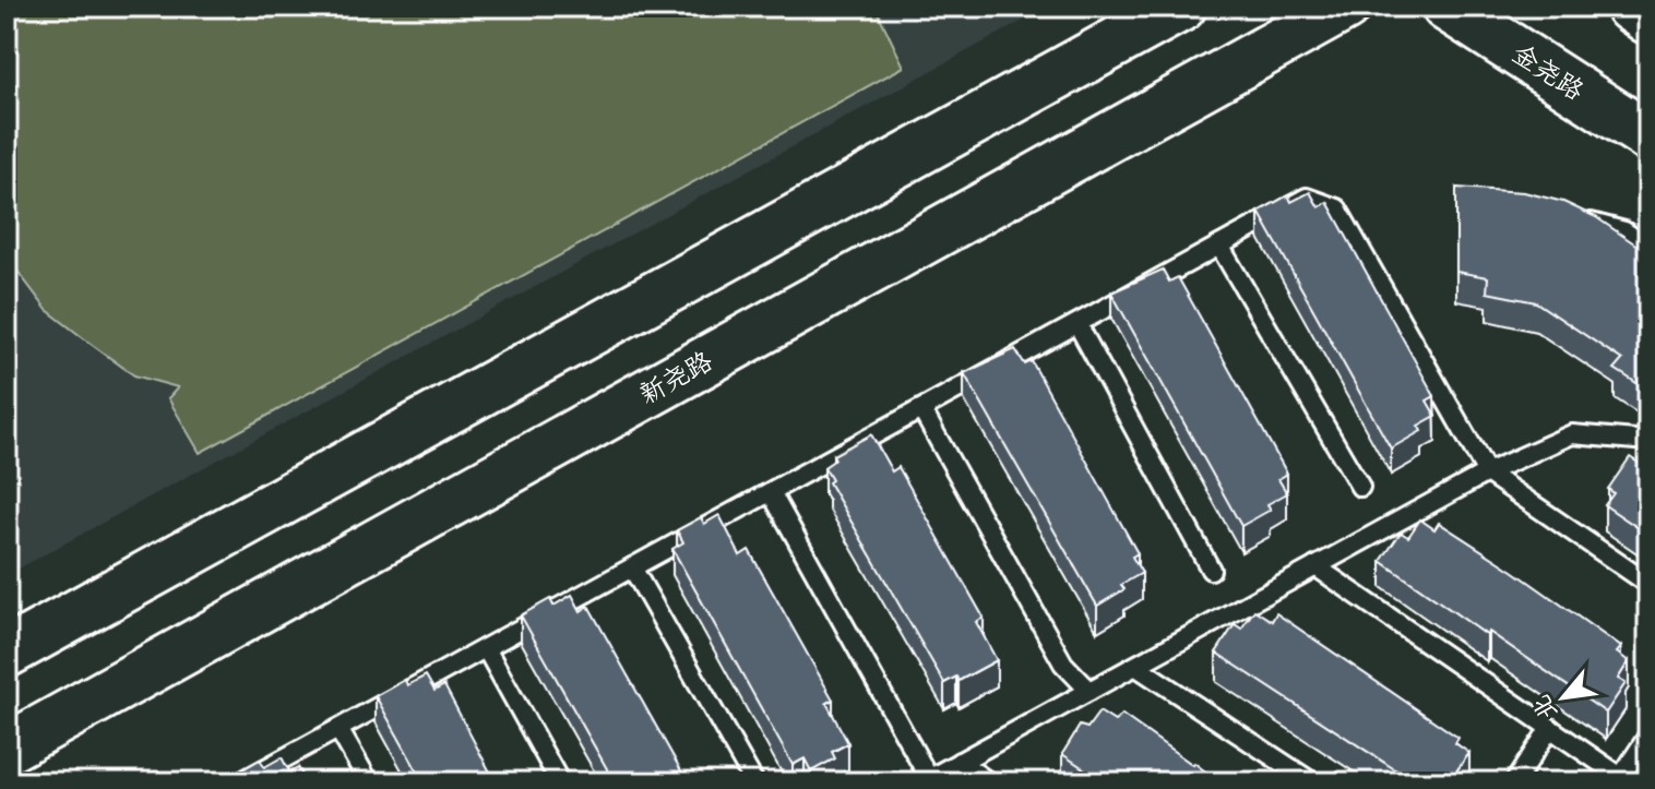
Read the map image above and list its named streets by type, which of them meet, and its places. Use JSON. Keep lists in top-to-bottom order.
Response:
{
  "streets": {
    "main road": ["金尧路", "新尧路"]
  },
  "north": "bottom left"
}
